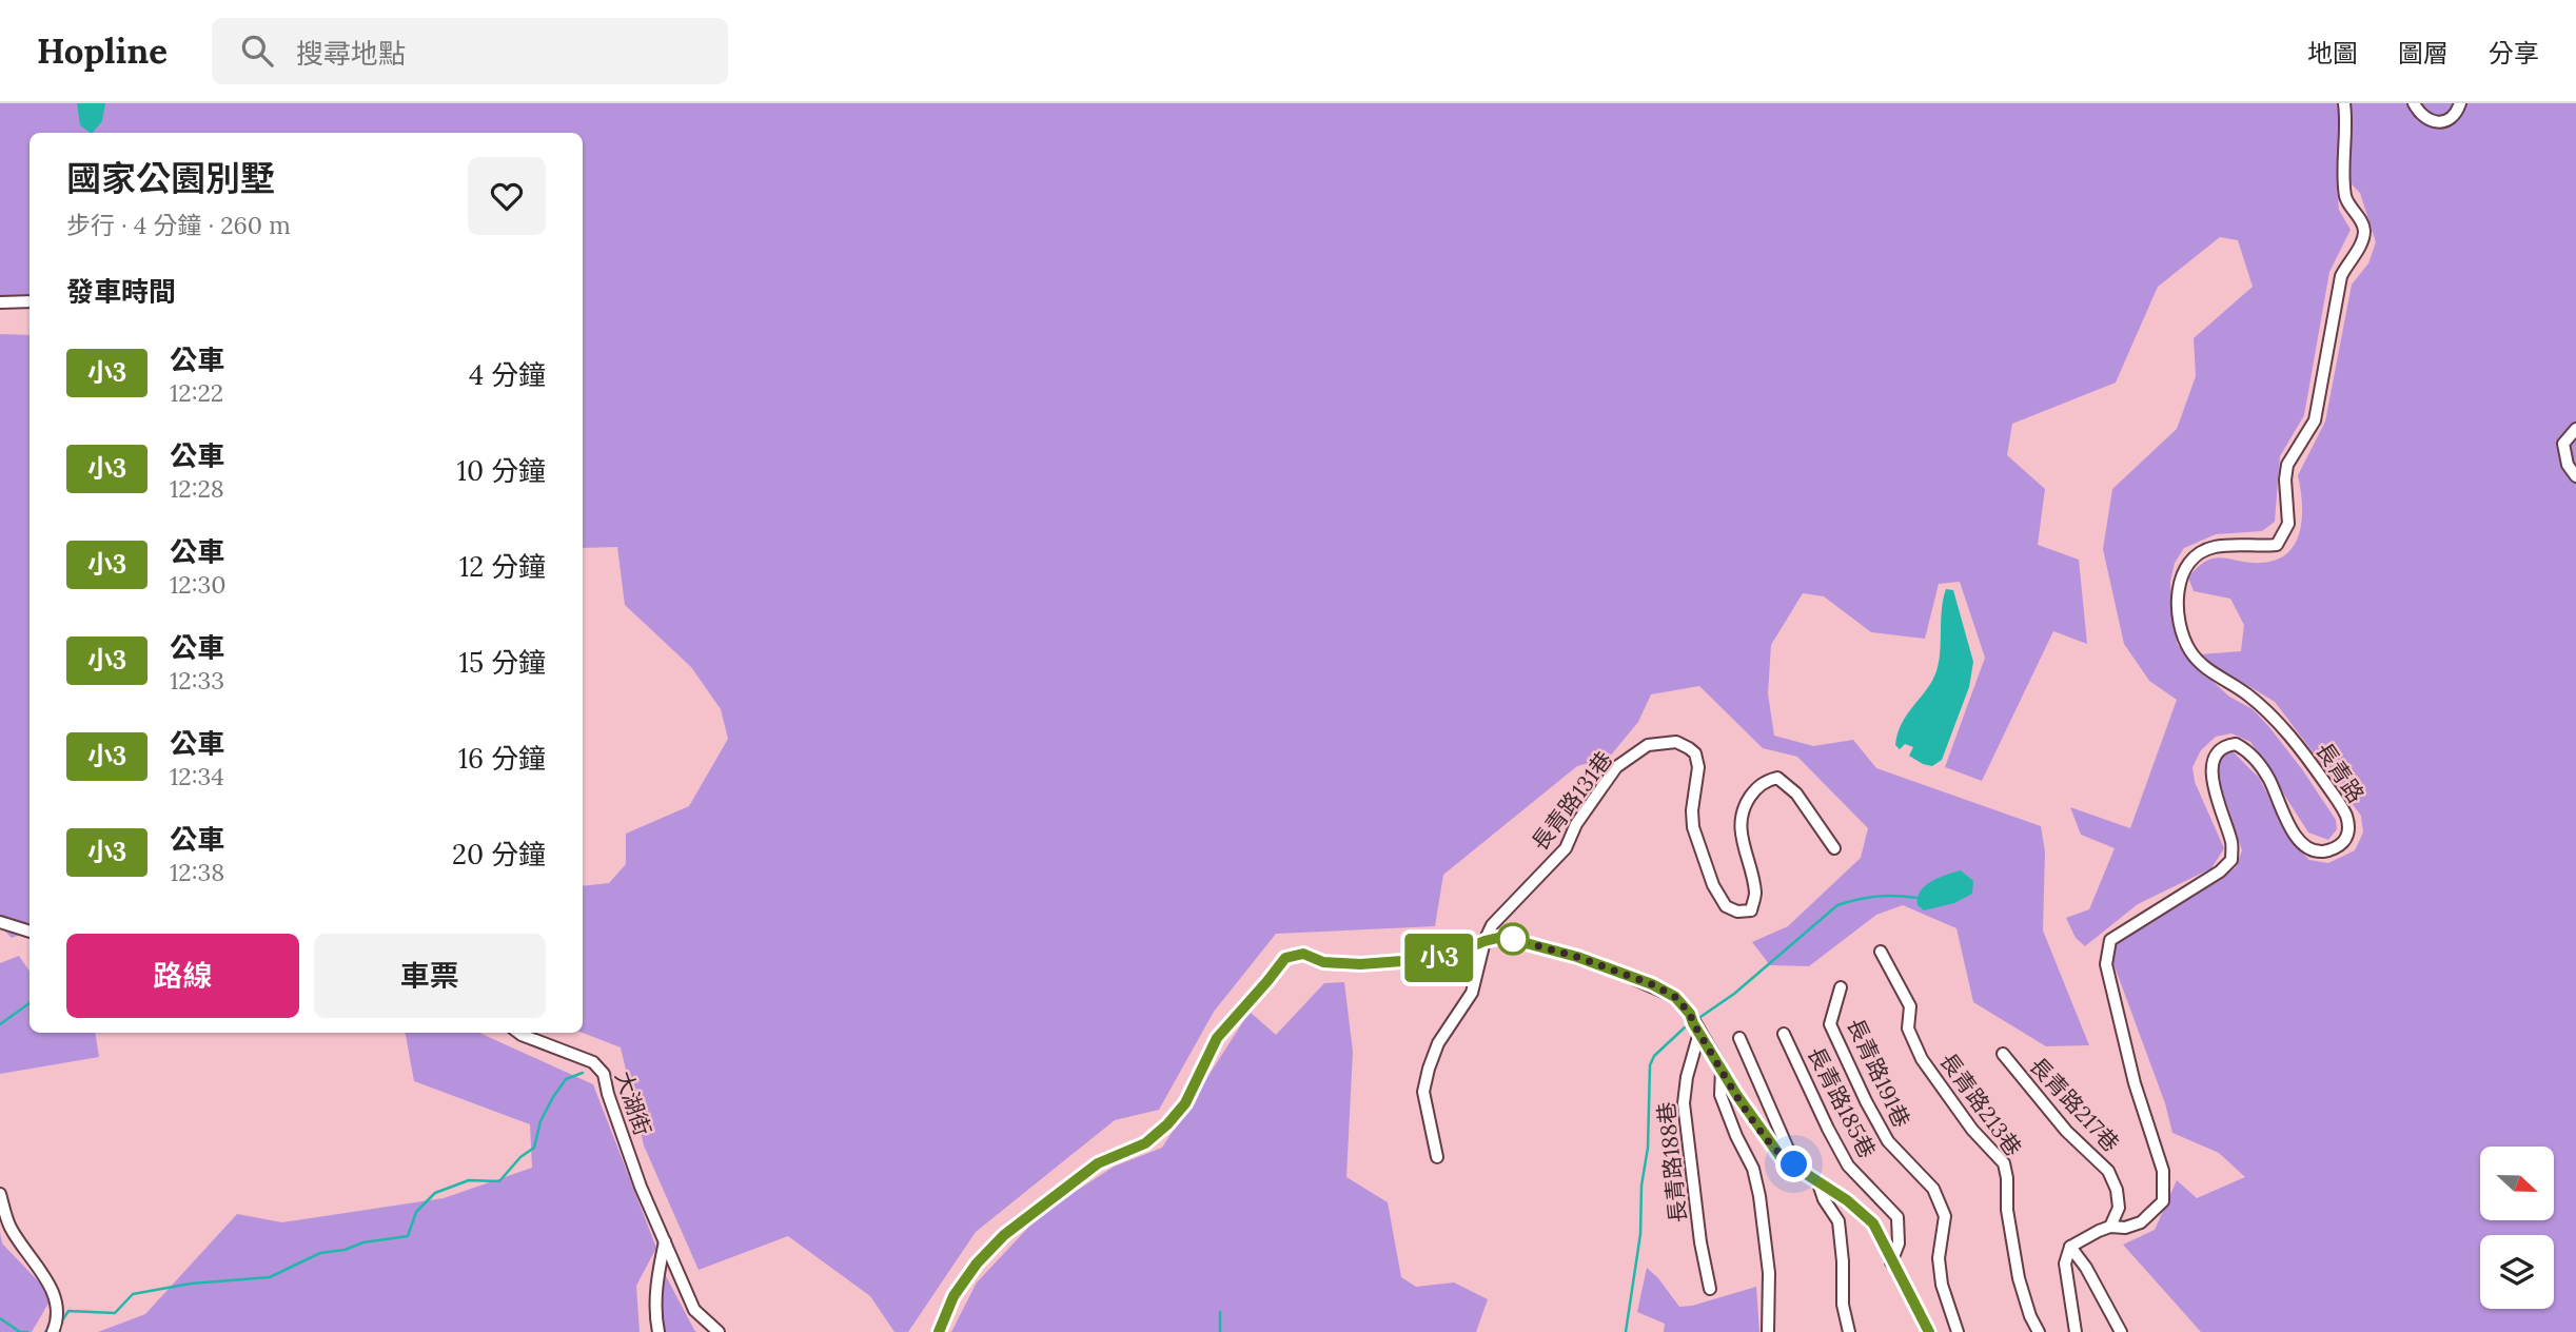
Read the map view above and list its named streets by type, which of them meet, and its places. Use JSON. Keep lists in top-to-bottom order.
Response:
{
  "streets": {
    "street": [
      "長青路",
      "長青路131巷",
      "長青路191巷",
      "長青路185巷",
      "大湖街",
      "長青路213巷",
      "長青路217巷",
      "長青路188巷"
    ]
  },
  "crossings": [
    ["長青路", "長青路217巷"]
  ],
  "lines": ["bus line 小3"],
  "north": "right",
  "page": {
    "header": "Hopline",
    "search": "搜尋地點",
    "nav": ["地圖", "圖層", "分享"],
    "on_map": "小3",
    "heading": [
      ["國家公園別墅", "步行 · 4 分鐘 · 260 m"],
      "發車時間"
    ],
    "list": [
      {
        "mark": "小3",
        "name": "公車",
        "note": "12:22",
        "value": "4 分鐘"
      },
      {
        "mark": "小3",
        "name": "公車",
        "note": "12:28",
        "value": "10 分鐘"
      },
      {
        "mark": "小3",
        "name": "公車",
        "note": "12:30",
        "value": "12 分鐘"
      },
      {
        "mark": "小3",
        "name": "公車",
        "note": "12:33",
        "value": "15 分鐘"
      },
      {
        "mark": "小3",
        "name": "公車",
        "note": "12:34",
        "value": "16 分鐘"
      },
      {
        "mark": "小3",
        "name": "公車",
        "note": "12:38",
        "value": "20 分鐘"
      }
    ],
    "buttons": ["路線", "車票"]
  }
}
